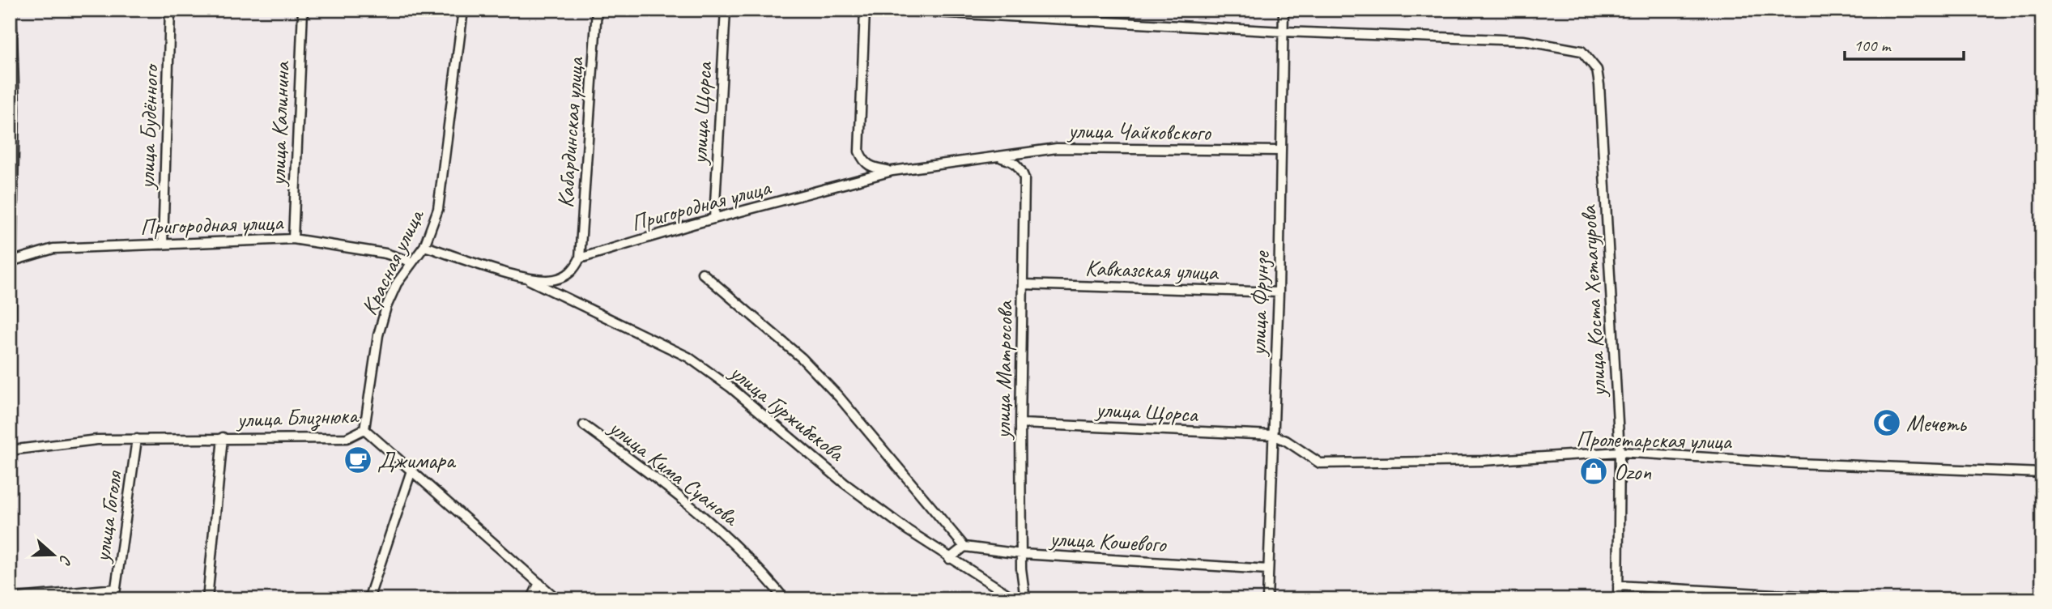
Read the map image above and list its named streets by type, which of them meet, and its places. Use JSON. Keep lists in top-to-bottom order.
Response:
{
  "streets": {
    "street": [
      "улица Щорса",
      "улица Калинина",
      "улица Будённого",
      "улица Чайковского",
      "Кабардинская улица",
      "Пригородная улица",
      "Красная улица",
      "Кавказская улица",
      "улица Коста Хетагурова",
      "улица Фрунзе",
      "улица Матросова",
      "улица Гуржибекова",
      "улица Близнюка",
      "Пролетарская улица",
      "улица Кима Суанова",
      "улица Гоголя",
      "улица Кошевого"
    ]
  },
  "crossings": [
    ["улица Щорса", "Пригородная улица"],
    ["улица Щорса", "улица Фрунзе"],
    ["улица Щорса", "улица Матросова"],
    ["улица Щорса", "Пролетарская улица"],
    ["улица Калинина", "Пригородная улица"],
    ["улица Будённого", "Пригородная улица"],
    ["улица Чайковского", "Пригородная улица"],
    ["улица Чайковского", "улица Фрунзе"],
    ["улица Чайковского", "улица Матросова"],
    ["Кабардинская улица", "Пригородная улица"],
    ["Пригородная улица", "Красная улица"],
    ["Пригородная улица", "улица Матросова"],
    ["Красная улица", "улица Близнюка"],
    ["Кавказская улица", "улица Фрунзе"],
    ["Кавказская улица", "улица Матросова"],
    ["улица Коста Хетагурова", "улица Фрунзе"],
    ["улица Коста Хетагурова", "Пролетарская улица"],
    ["улица Фрунзе", "Пролетарская улица"],
    ["улица Фрунзе", "улица Кошевого"],
    ["улица Матросова", "улица Кошевого"],
    ["улица Гуржибекова", "улица Кошевого"],
    ["улица Близнюка", "улица Гоголя"]
  ],
  "places": {
    "mosque": ["Мечеть"],
    "cafe": ["Джимара"],
    "shop": ["Ozon"]
  },
  "scale_bar": "100 m",
  "north": "right"
}
